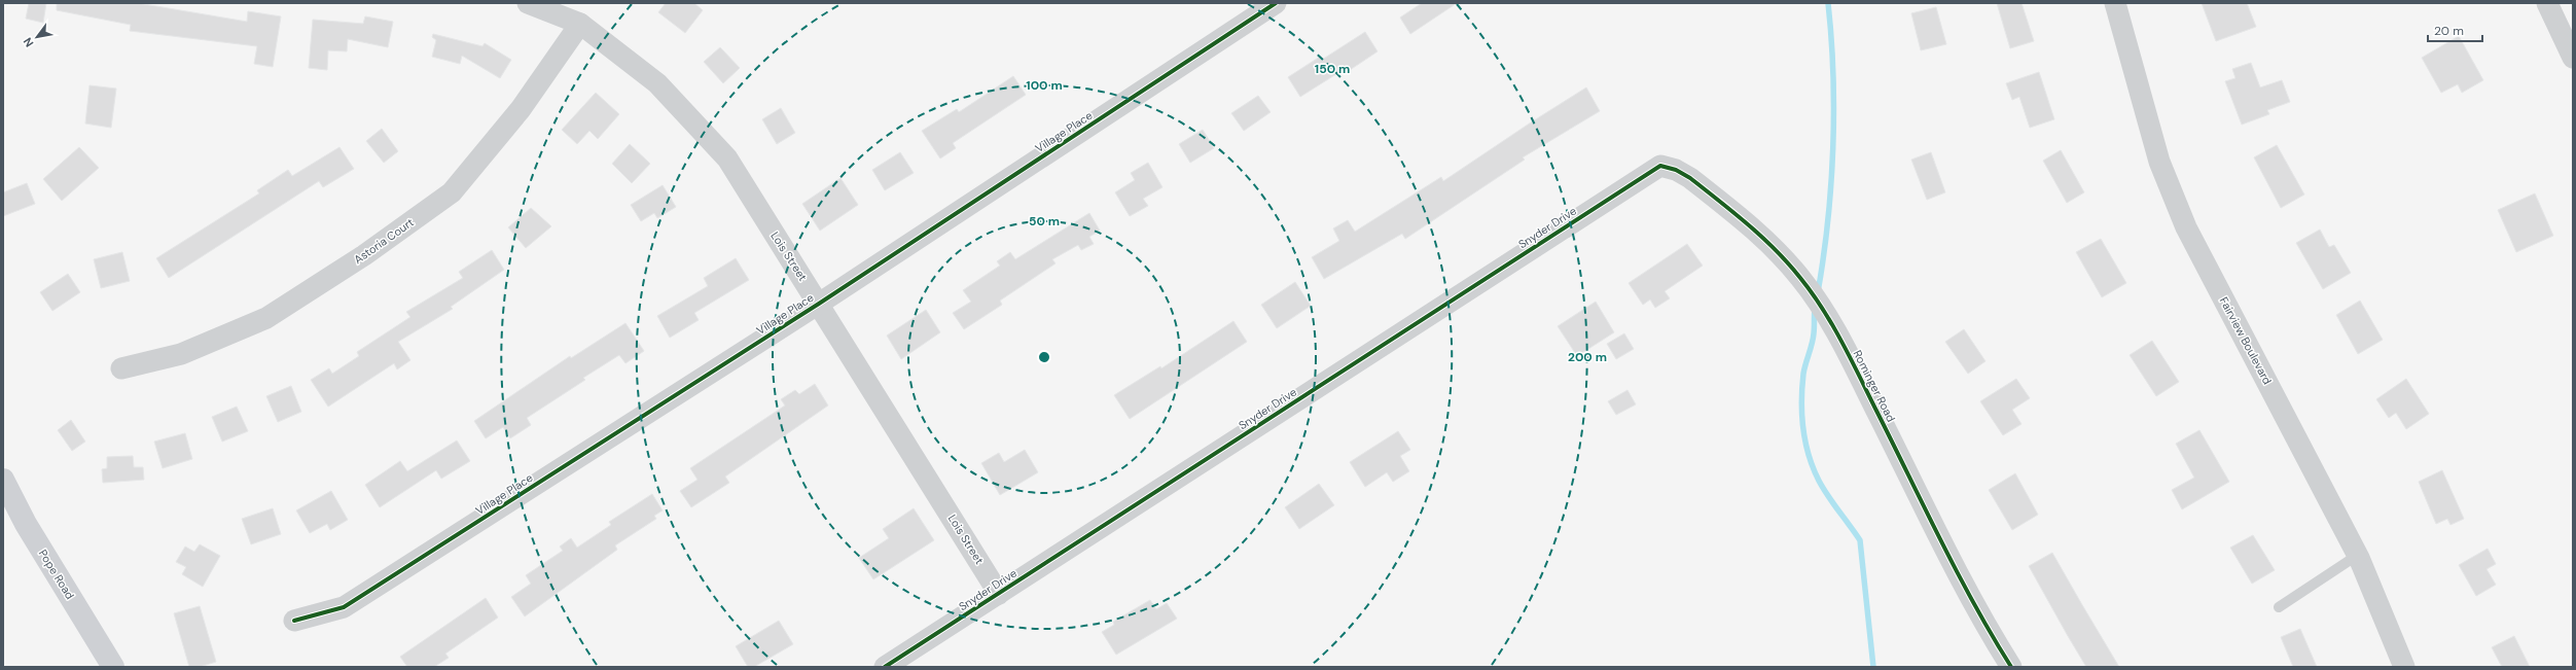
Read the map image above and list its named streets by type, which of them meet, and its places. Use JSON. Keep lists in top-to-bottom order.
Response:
{
  "streets": {
    "street": [
      "Village Place",
      "Snyder Drive",
      "Astoria Court",
      "Lois Street",
      "Fairview Boulevard",
      "Rominger Road",
      "Pope Road"
    ]
  },
  "crossings": [
    ["Village Place", "Lois Street"],
    ["Snyder Drive", "Lois Street"],
    ["Snyder Drive", "Rominger Road"],
    ["Astoria Court", "Lois Street"]
  ],
  "scale_bar": "20 m",
  "north": "bottom left",
  "rings": [
    "150 m",
    "100 m",
    "50 m",
    "200 m"
  ]
}
